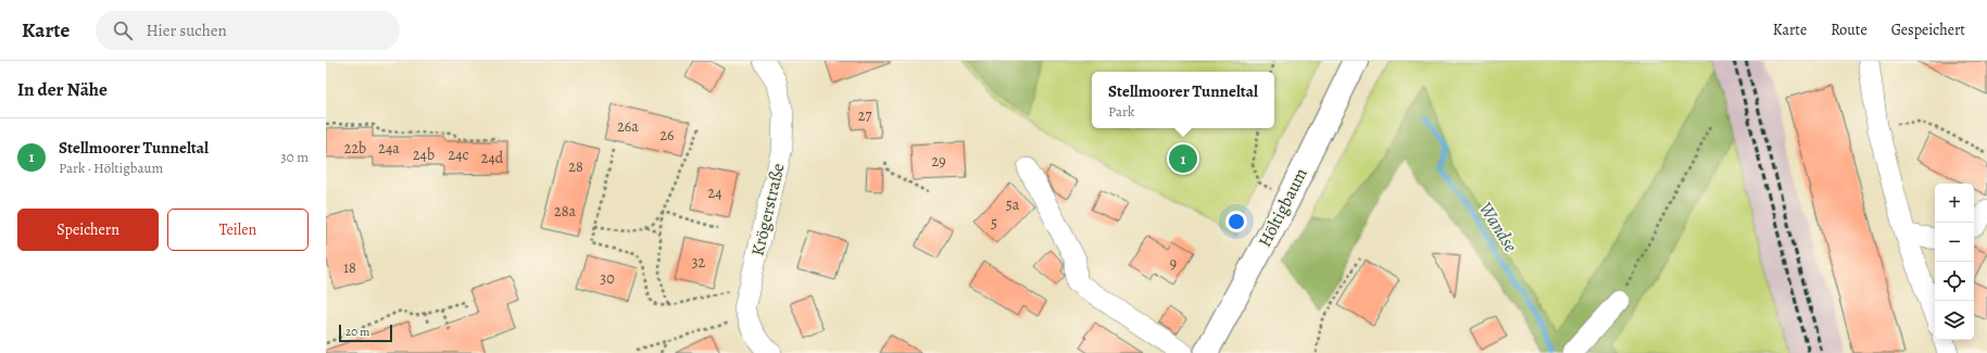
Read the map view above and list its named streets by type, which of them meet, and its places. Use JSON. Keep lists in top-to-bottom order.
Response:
{
  "streets": {
    "main road": ["Höltigbaum"],
    "street": ["Krögerstraße"]
  },
  "water": ["Wandse"],
  "house_numbers": [
    "27",
    "26a",
    "26",
    "22b",
    "24a",
    "24b",
    "24c",
    "24d",
    "29",
    "28",
    "24",
    "5a",
    "28a",
    "5",
    "32",
    "9",
    "18",
    "30"
  ],
  "scale_bar": "20 m",
  "page": {
    "header": "Karte",
    "search": "Hier suchen",
    "nav": ["Karte", "Route", "Gespeichert"],
    "heading": "In der Nähe",
    "popup": ["Stellmoorer Tunneltal", "Park"],
    "list": [
      {
        "mark": "1",
        "name": "Stellmoorer Tunneltal",
        "note": "Park · Höltigbaum",
        "value": "30 m"
      }
    ],
    "pins": "1",
    "map_buttons": ["+", "−"],
    "buttons": ["Speichern", "Teilen"],
    "scale": "20 m"
  }
}
